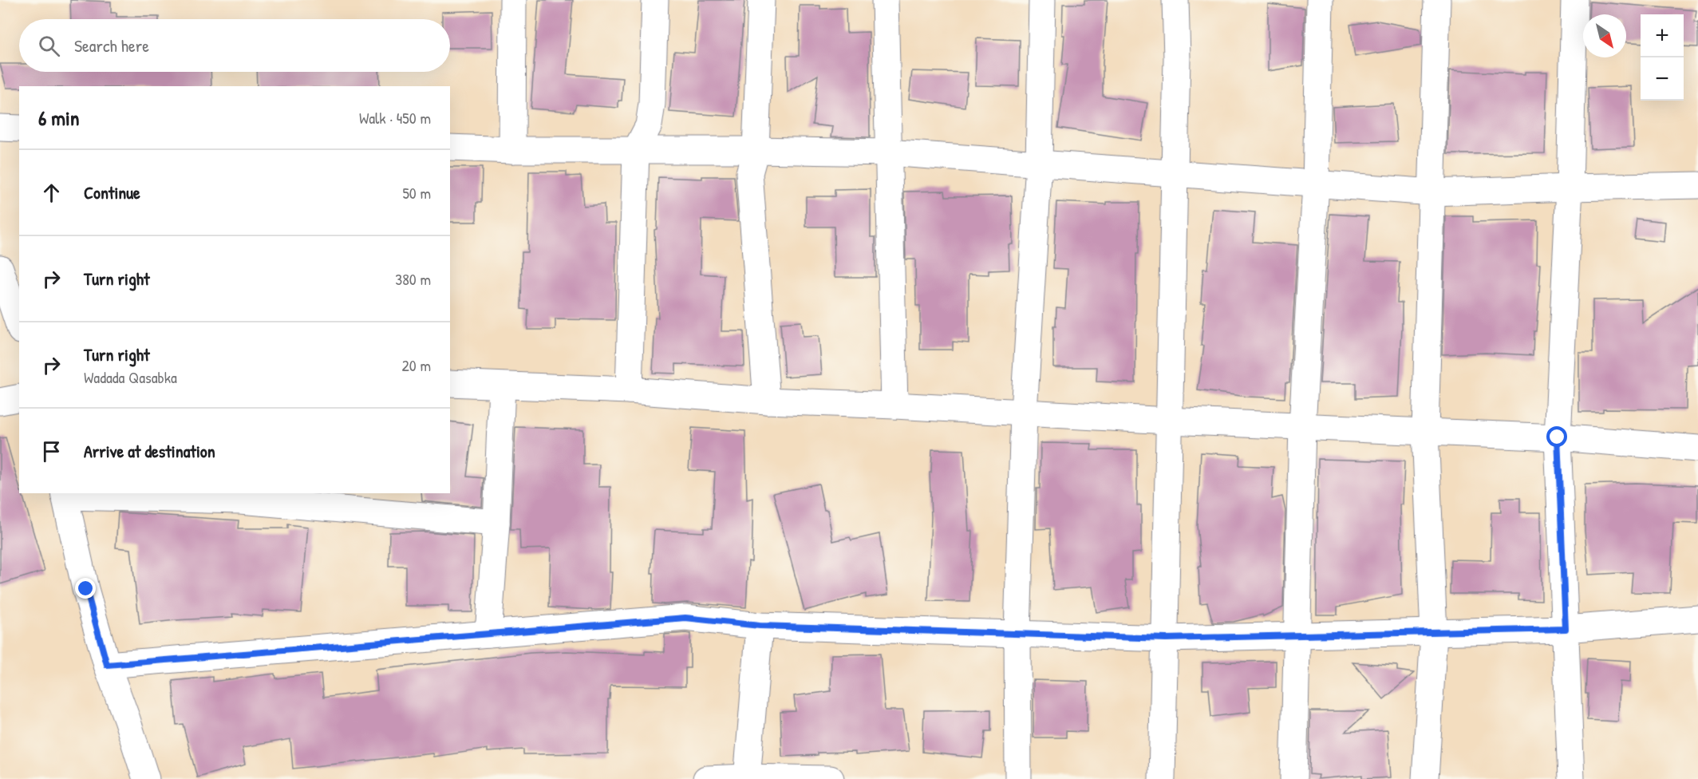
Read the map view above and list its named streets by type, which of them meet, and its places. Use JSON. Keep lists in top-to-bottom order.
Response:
{
  "north": "bottom right",
  "page": {
    "map_buttons": ["+", "−"],
    "search": "Search here",
    "heading": ["6 min", "Walk · 450 m"],
    "list": [
      ["Continue", "50 m"],
      ["Turn right", "380 m"],
      ["Turn right", "Wadada Qasabka", "20 m"],
      "Arrive at destination"
    ]
  }
}
